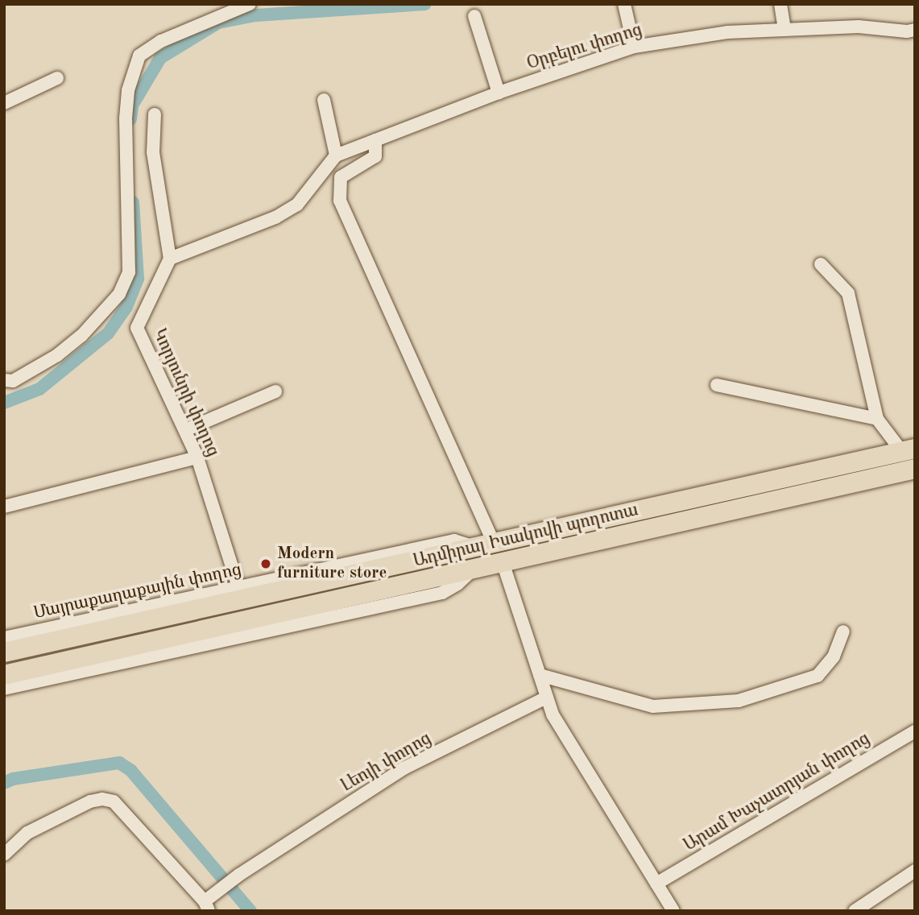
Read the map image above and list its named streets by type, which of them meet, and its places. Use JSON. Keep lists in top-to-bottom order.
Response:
{
  "streets": {
    "highway": ["Ադմիրալ Իսակովի պողոտա"],
    "street": [
      "Օրբելու փողոց",
      "Կորյունրի փողոց",
      "Մայրաքաղաքային փողոց",
      "Լեոյի փողոց",
      "Արամ Խաչատրյան փողոց"
    ]
  },
  "crossings": [
    ["Կորյունրի փողոց", "Մայրաքաղաքային փողոց"],
    ["Ադմիրալ Իսակովի պողոտա", "Մայրաքաղաքային փողոց"]
  ],
  "places": ["Modern furniture store"]
}
